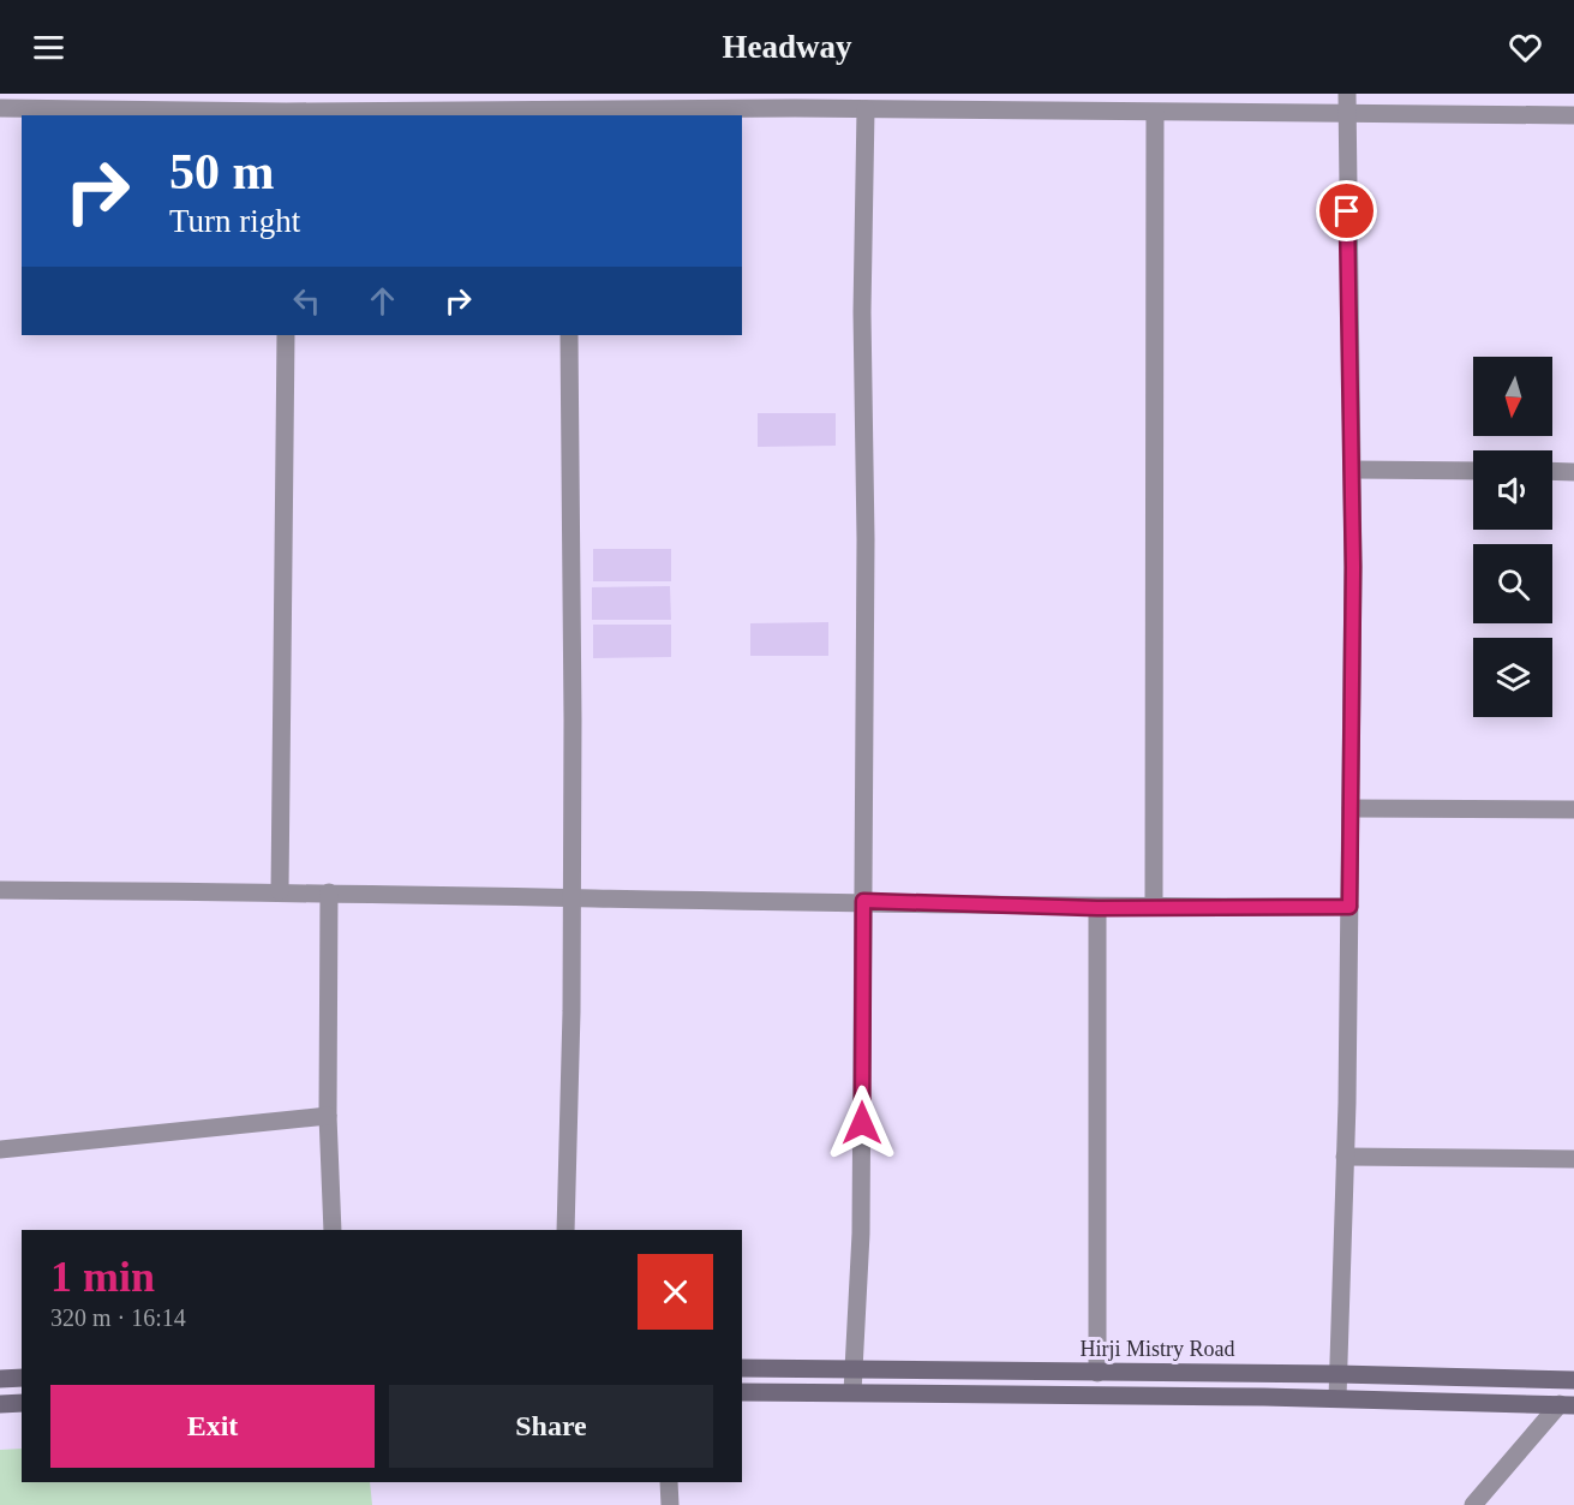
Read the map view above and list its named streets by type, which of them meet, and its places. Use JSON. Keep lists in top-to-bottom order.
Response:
{
  "streets": {
    "main road": ["Hirji Mistry Road"]
  },
  "north": "bottom",
  "page": {
    "header": "Headway",
    "turn": ["50 m", "Turn right"],
    "heading": ["1 min", "320 m · 16:14"],
    "buttons": ["Exit", "Share"]
  }
}
